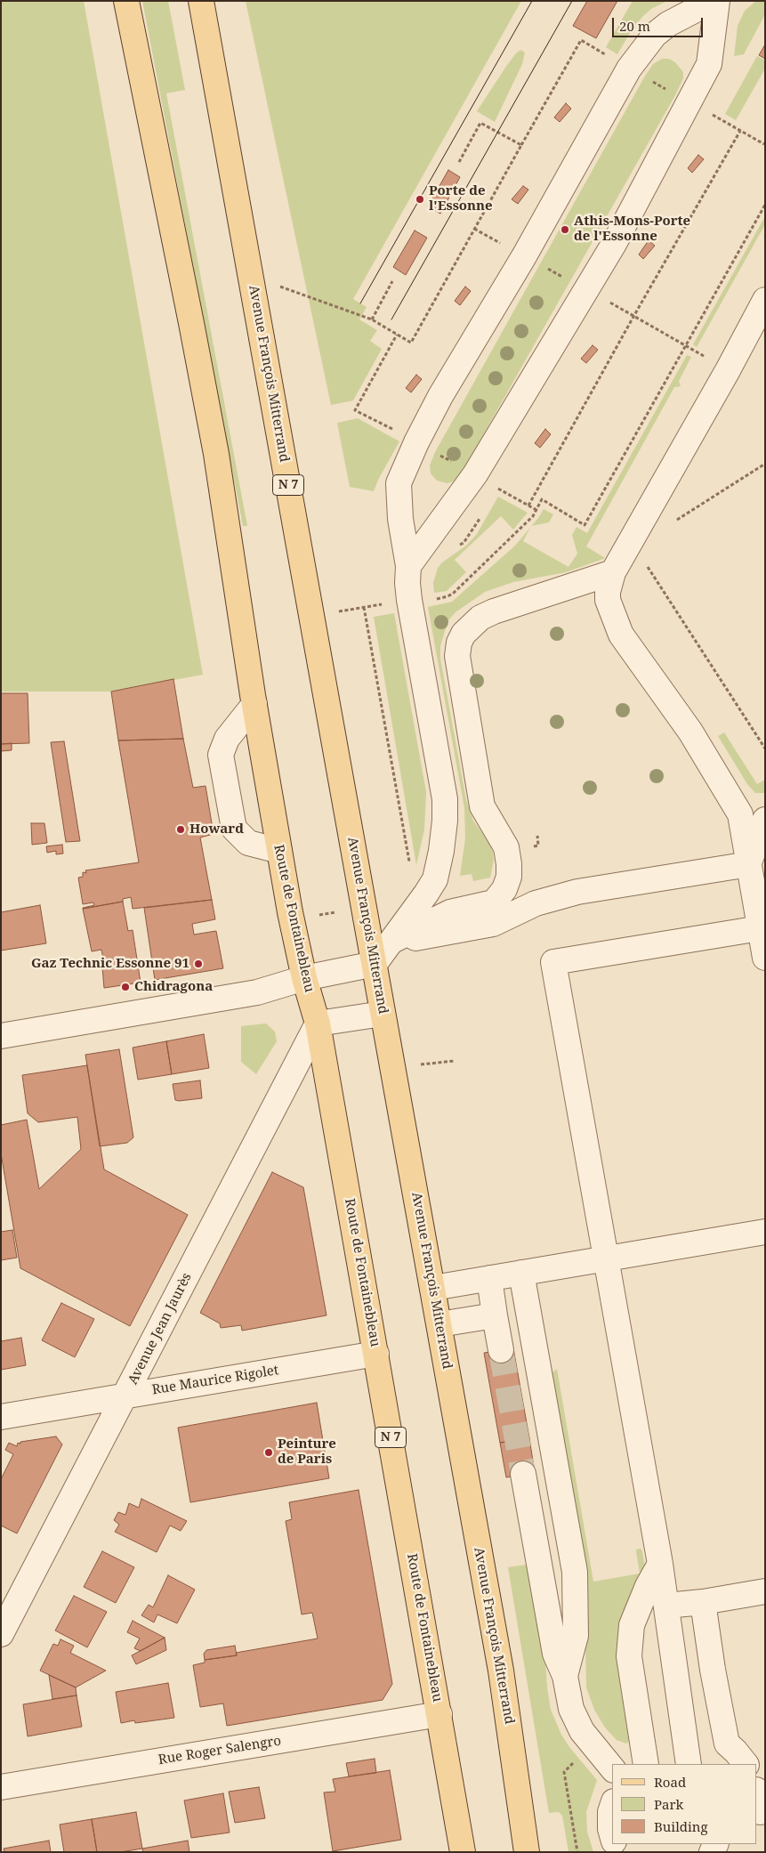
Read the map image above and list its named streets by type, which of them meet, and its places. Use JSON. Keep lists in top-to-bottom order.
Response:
{
  "streets": {
    "main road": ["Avenue François Mitterrand", "N 7", "Route de Fontainebleau"],
    "street": ["Avenue Jean Jaurès", "Rue Maurice Rigolet", "Rue Roger Salengro"]
  },
  "crossings": [
    ["N 7", "Route de Fontainebleau"],
    ["Route de Fontainebleau", "Avenue Jean Jaurès"],
    ["Route de Fontainebleau", "Rue Maurice Rigolet"],
    ["Route de Fontainebleau", "Rue Roger Salengro"],
    ["Avenue Jean Jaurès", "Rue Maurice Rigolet"]
  ],
  "places": [
    "Porte de l'Essonne",
    "Athis-Mons-Porte de l'Essonne",
    "Howard",
    "Gaz Technic Essonne 91",
    "Chidragona",
    "Peinture de Paris"
  ],
  "legend": ["Road", "Park", "Building"],
  "scale_bar": "20 m"
}
